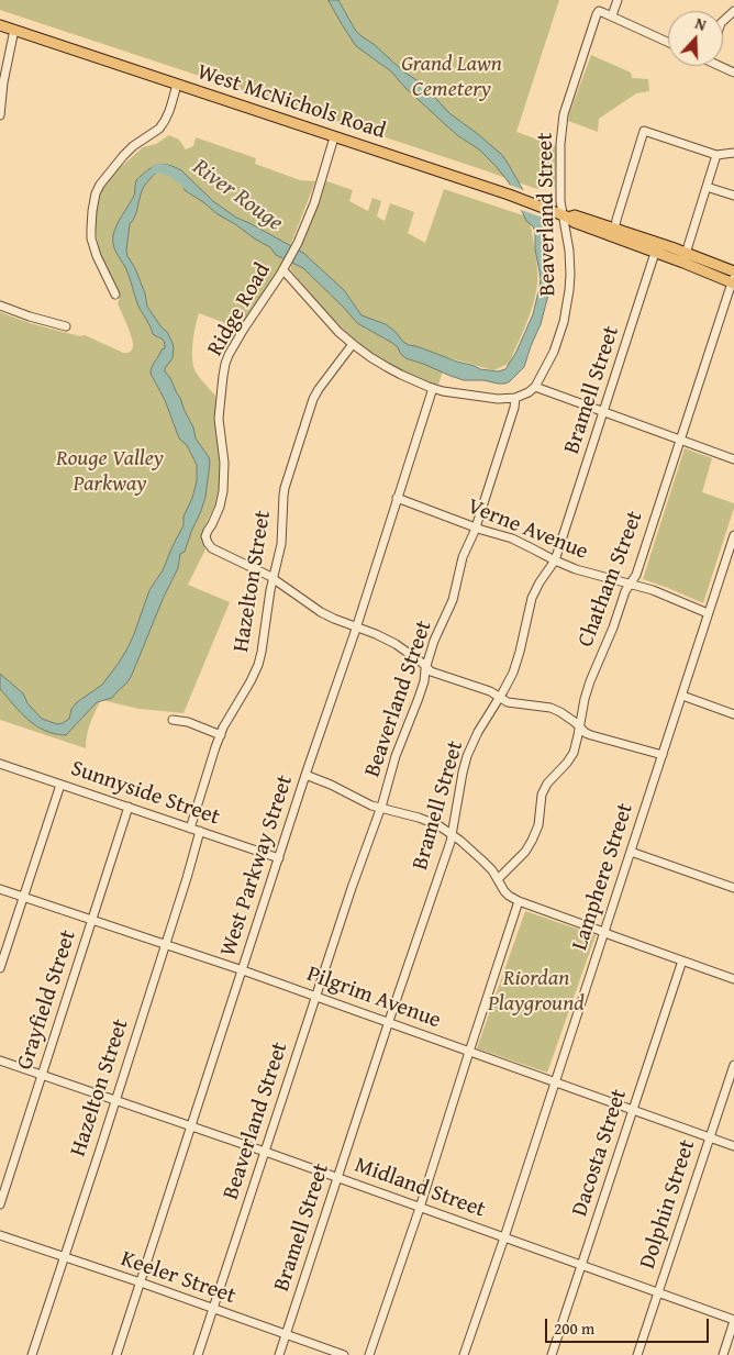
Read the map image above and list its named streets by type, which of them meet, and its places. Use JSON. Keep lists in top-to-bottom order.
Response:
{
  "streets": {
    "main road": ["West McNichols Road"],
    "street": [
      "Beaverland Street",
      "Ridge Road",
      "Bramell Street",
      "Verne Avenue",
      "Chatham Street",
      "Hazelton Street",
      "Sunnyside Street",
      "West Parkway Street",
      "Lamphere Street",
      "Pilgrim Avenue",
      "Grayfield Street",
      "Dacosta Street",
      "Midland Street",
      "Dolphin Street",
      "Keeler Street"
    ]
  },
  "crossings": [
    ["West McNichols Road", "Beaverland Street"],
    ["West McNichols Road", "Ridge Road"],
    ["West McNichols Road", "Bramell Street"],
    ["West McNichols Road", "Chatham Street"],
    ["Beaverland Street", "Verne Avenue"],
    ["Beaverland Street", "Pilgrim Avenue"],
    ["Beaverland Street", "Midland Street"],
    ["Beaverland Street", "Keeler Street"],
    ["Ridge Road", "Hazelton Street"],
    ["Bramell Street", "Verne Avenue"],
    ["Bramell Street", "Pilgrim Avenue"],
    ["Bramell Street", "Midland Street"],
    ["Bramell Street", "Keeler Street"],
    ["Verne Avenue", "Chatham Street"],
    ["Verne Avenue", "West Parkway Street"],
    ["Verne Avenue", "Lamphere Street"],
    ["Hazelton Street", "Sunnyside Street"],
    ["Hazelton Street", "Pilgrim Avenue"],
    ["Hazelton Street", "Midland Street"],
    ["Hazelton Street", "Keeler Street"],
    ["Sunnyside Street", "West Parkway Street"],
    ["Sunnyside Street", "Grayfield Street"],
    ["West Parkway Street", "Pilgrim Avenue"],
    ["West Parkway Street", "Midland Street"],
    ["West Parkway Street", "Keeler Street"],
    ["Lamphere Street", "Pilgrim Avenue"],
    ["Lamphere Street", "Midland Street"],
    ["Pilgrim Avenue", "Grayfield Street"],
    ["Pilgrim Avenue", "Dacosta Street"],
    ["Pilgrim Avenue", "Dolphin Street"],
    ["Grayfield Street", "Midland Street"],
    ["Dacosta Street", "Midland Street"],
    ["Midland Street", "Dolphin Street"]
  ],
  "water": ["River Rouge"],
  "parks": ["Grand Lawn Cemetery", "Rouge Valley Parkway", "Riordan Playground"],
  "scale_bar": "200 m",
  "north": "top"
}
